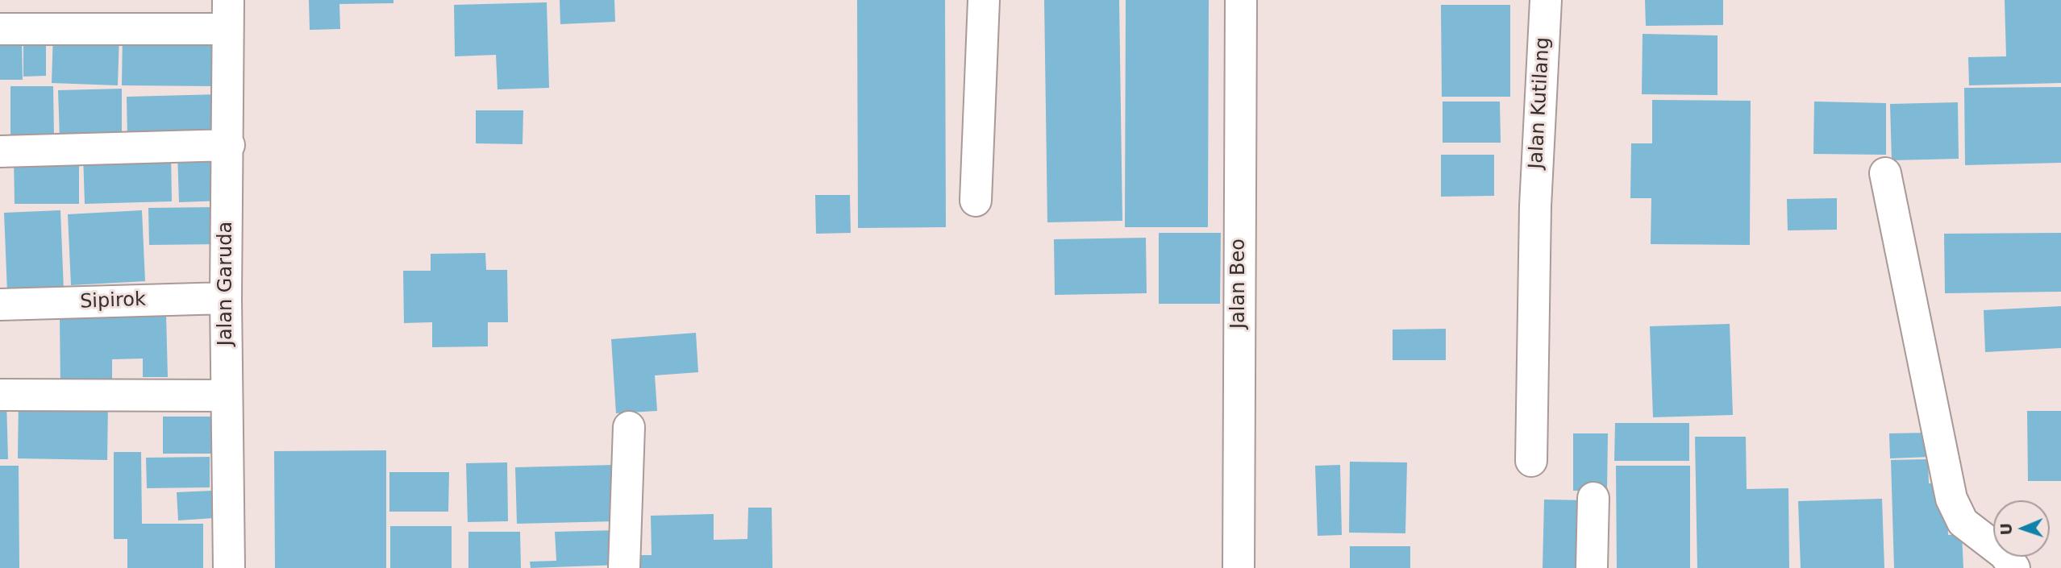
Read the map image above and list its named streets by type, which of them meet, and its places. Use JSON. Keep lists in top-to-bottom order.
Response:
{
  "streets": {
    "street": [
      "Jalan Kutilang",
      "Jalan Garuda",
      "Jalan Beo",
      "Sipirok"
    ]
  },
  "crossings": [
    ["Jalan Garuda", "Sipirok"]
  ],
  "north": "left"
}
